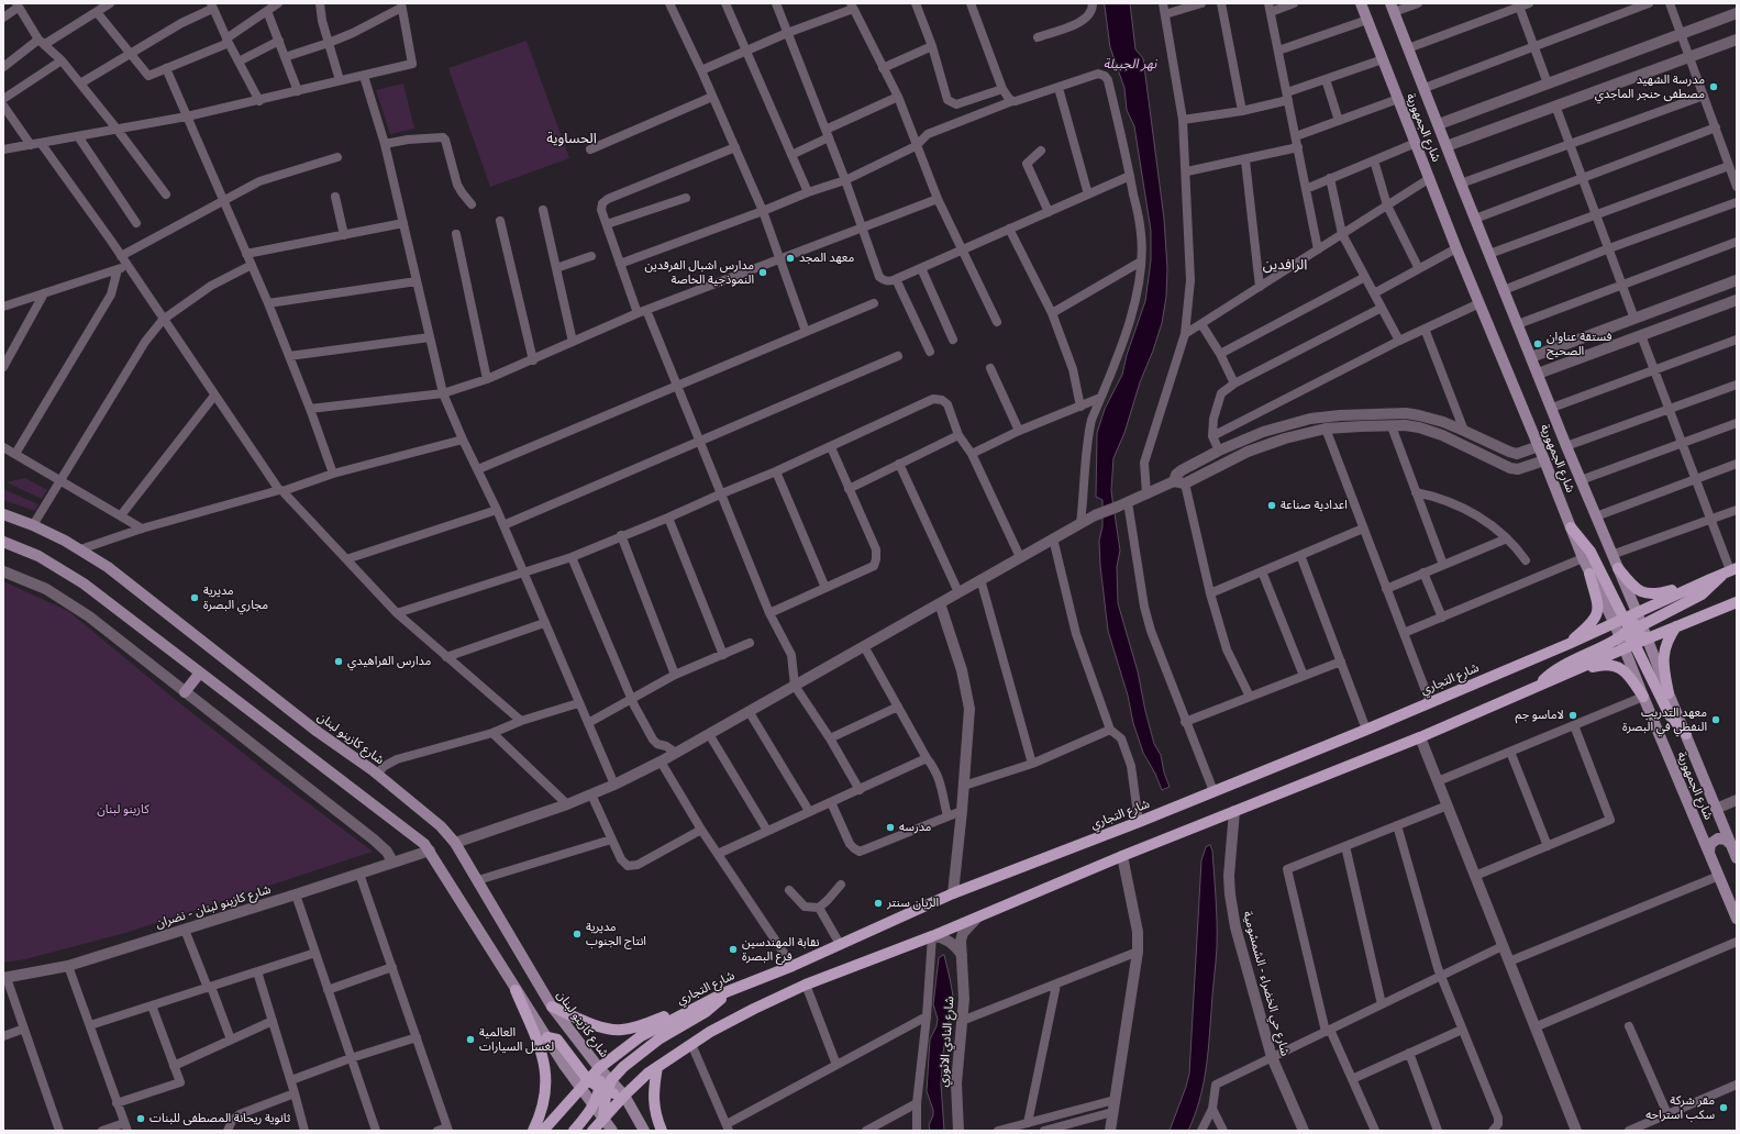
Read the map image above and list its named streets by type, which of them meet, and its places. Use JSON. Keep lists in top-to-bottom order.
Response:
{
  "streets": {
    "main road": ["شارع الجمهورية", "شارع التجاري", "شارع كازينو لبنان"],
    "street": ["شارع كازينو لبنان - نضران", "شارع حي الخضراء - الشمشومية", "شارع النادي الاثوري"]
  },
  "crossings": [
    ["شارع الجمهورية", "شارع التجاري"],
    ["شارع التجاري", "شارع كازينو لبنان"],
    ["شارع التجاري", "شارع حي الخضراء - الشمشومية"],
    ["شارع التجاري", "شارع النادي الاثوري"]
  ],
  "districts": ["الحساوية", "الرافدين"],
  "water": ["نهر الجبيلة"],
  "parks": ["كازينو لبنان"],
  "places": [
    "مدرسة الشهيد مصطفى خنجر الماجدي",
    "معهد المجد",
    "مدارس اشبال الفرقدين النموذجية الخاصة",
    "فستقة عناوان الصحيح",
    "اعدادية صناعة",
    "مديرية مجاري البصرة",
    "مدارس الفراهيدي",
    "لاماسو جم",
    "معهد التدريب النفطي في البصرة",
    "مدرسه",
    "الريان سنتر",
    "مديرية انتاج الجنوب",
    "نقابة المهندسين فرع البصرة",
    "العالمية لغسل السيارات",
    "مقر شركة سكب استراحه",
    "ثانوية ريحانة المصطفى للبنات"
  ]
}
